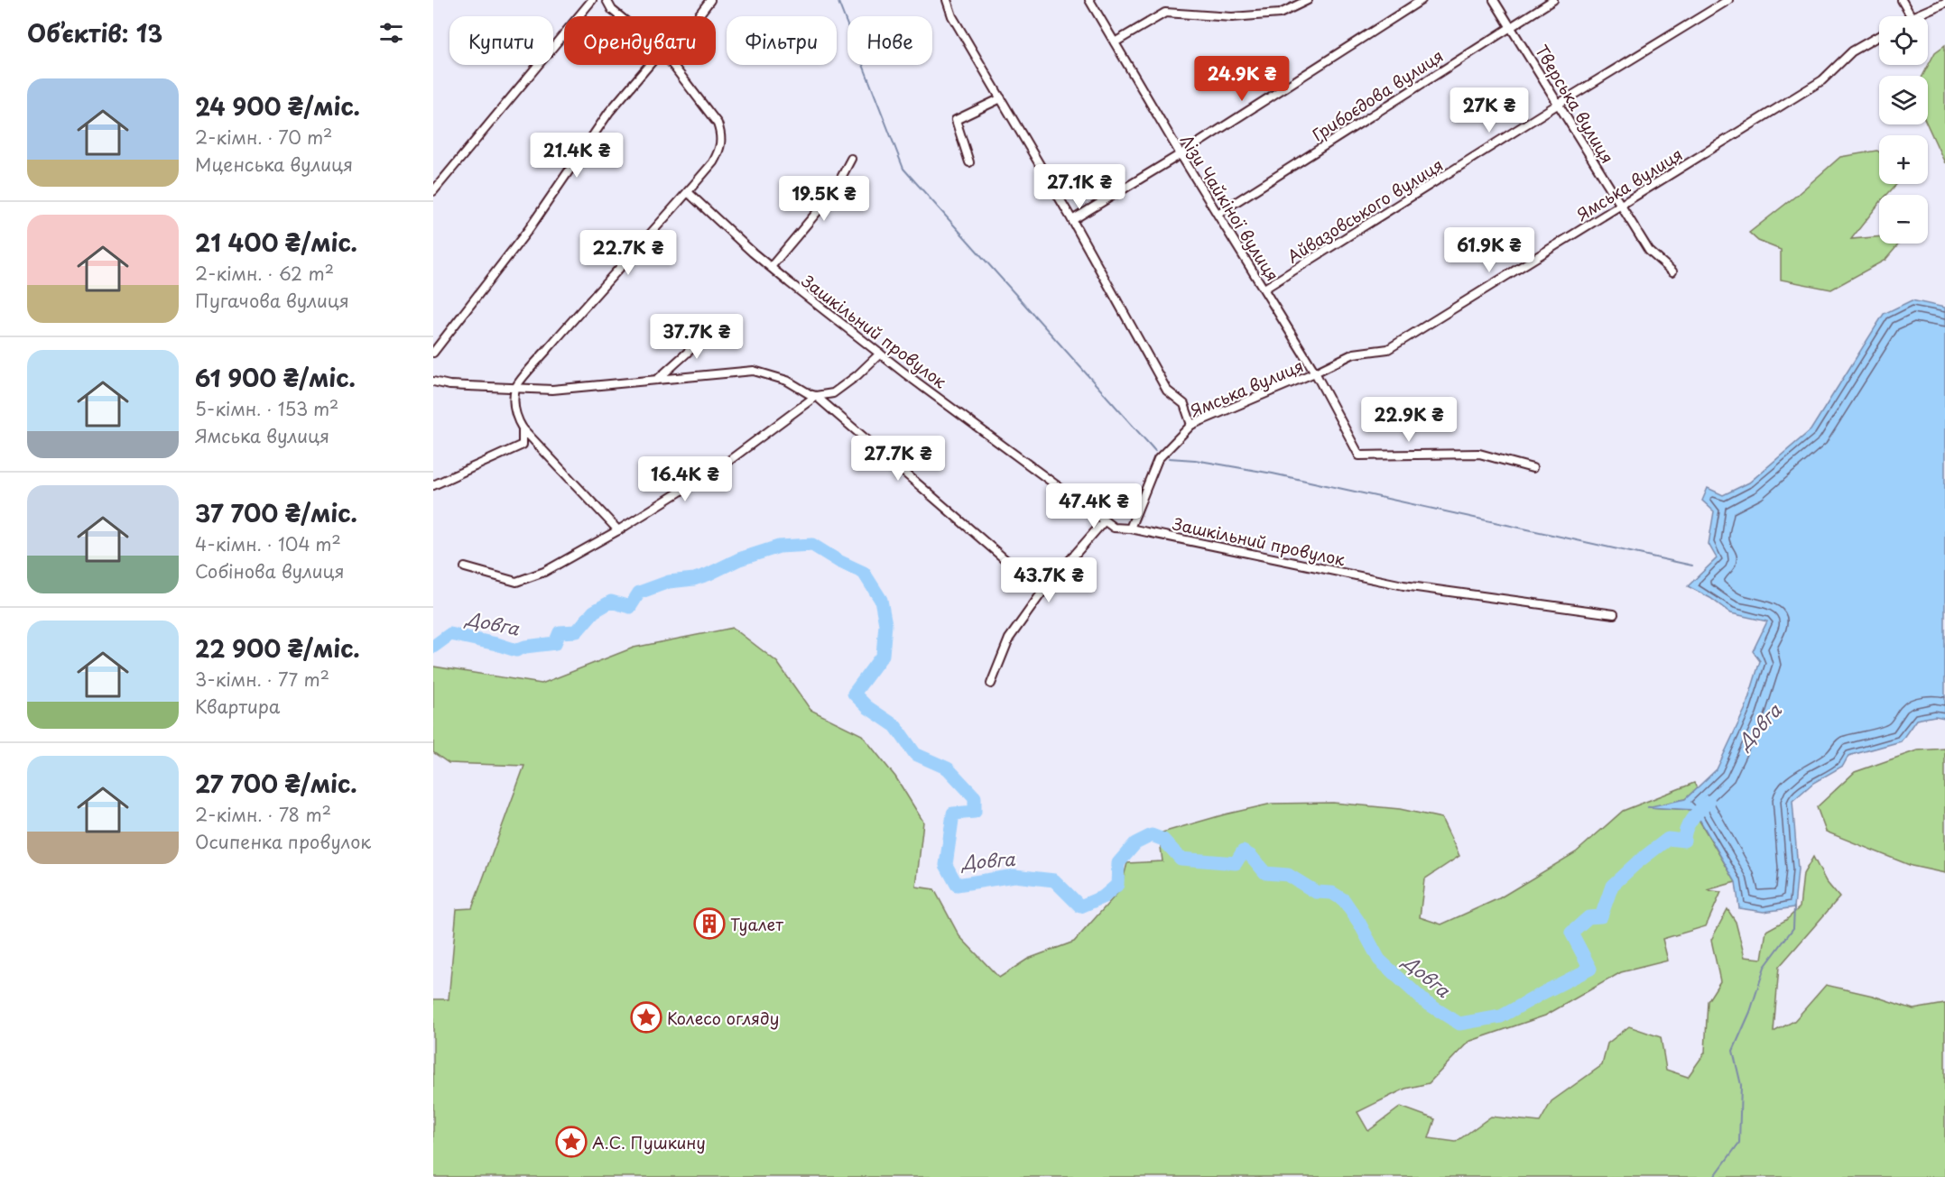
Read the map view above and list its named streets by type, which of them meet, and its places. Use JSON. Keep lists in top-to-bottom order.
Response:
{
  "streets": {
    "street": [
      "Грибоєдова вулиця",
      "Тверська вулиця",
      "Ямська вулиця",
      "Лізи Чайкіної вулиця",
      "Айвазовського вулиця",
      "Зашкільний провулок"
    ]
  },
  "crossings": [
    ["Грибоєдова вулиця", "Тверська вулиця"],
    ["Грибоєдова вулиця", "Лізи Чайкіної вулиця"],
    ["Тверська вулиця", "Ямська вулиця"],
    ["Тверська вулиця", "Айвазовського вулиця"],
    ["Ямська вулиця", "Лізи Чайкіної вулиця"],
    ["Ямська вулиця", "Зашкільний провулок"],
    ["Лізи Чайкіної вулиця", "Айвазовського вулиця"]
  ],
  "water": ["Довга"],
  "places": {
    "building": ["Туалет"],
    "place": ["Колесо огляду", "А.С. Пушкину"]
  },
  "page": {
    "heading": "Об’єктів: 13",
    "map_buttons": ["+", "−"],
    "chip": [
      "Купити",
      "Орендувати",
      "Фільтри",
      "Нове"
    ],
    "price": [
      "24.9K ₴",
      "27K ₴",
      "21.4K ₴",
      "27.1K ₴",
      "19.5K ₴",
      "61.9K ₴",
      "22.7K ₴",
      "37.7K ₴",
      "22.9K ₴",
      "27.7K ₴",
      "16.4K ₴",
      "47.4K ₴",
      "43.7K ₴"
    ],
    "list": [
      {
        "name": "24 900 ₴/міс.",
        "note": "2-кімн. · 70 m² · Мценська вулиця"
      },
      {
        "name": "21 400 ₴/міс.",
        "note": "2-кімн. · 62 m² · Пугачова вулиця"
      },
      {
        "name": "61 900 ₴/міс.",
        "note": "5-кімн. · 153 m² · Ямська вулиця"
      },
      {
        "name": "37 700 ₴/міс.",
        "note": "4-кімн. · 104 m² · Собінова вулиця"
      },
      {
        "name": "22 900 ₴/міс.",
        "note": "3-кімн. · 77 m² · Квартира"
      },
      {
        "name": "27 700 ₴/міс.",
        "note": "2-кімн. · 78 m² · Осипенка провулок"
      }
    ]
  }
}
